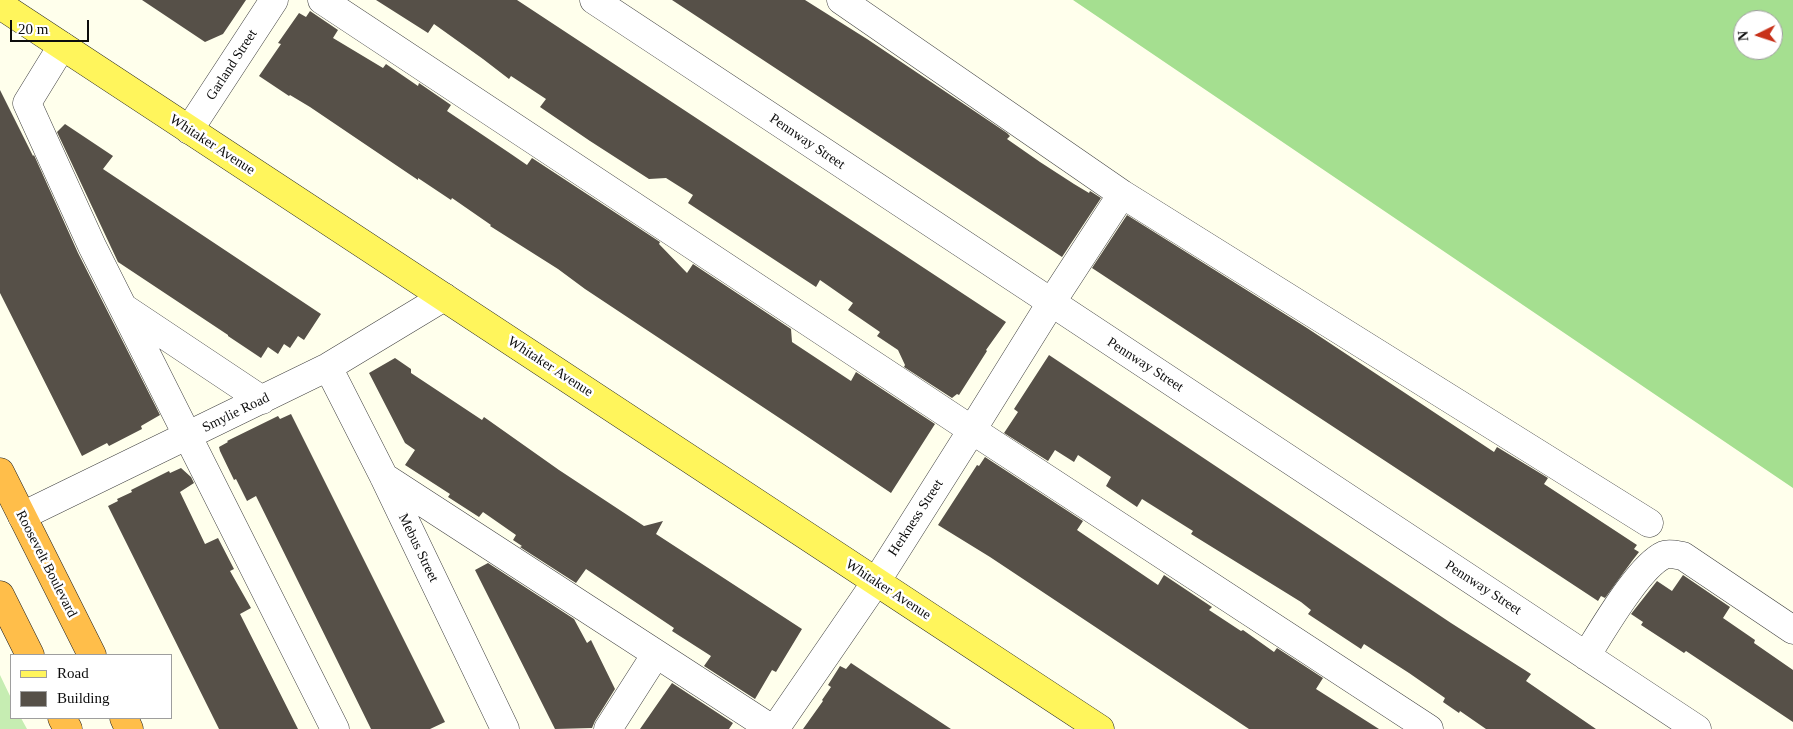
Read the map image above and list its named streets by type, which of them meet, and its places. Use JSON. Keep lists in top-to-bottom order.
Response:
{
  "streets": {
    "highway": ["Roosevelt Boulevard"],
    "main road": ["Whitaker Avenue"],
    "street": [
      "Garland Street",
      "Pennway Street",
      "Smylie Road",
      "Herkness Street",
      "Mebus Street"
    ]
  },
  "crossings": [
    ["Garland Street", "Whitaker Avenue"],
    ["Pennway Street", "Herkness Street"],
    ["Whitaker Avenue", "Smylie Road"],
    ["Whitaker Avenue", "Herkness Street"],
    ["Smylie Road", "Mebus Street"],
    ["Smylie Road", "Roosevelt Boulevard"]
  ],
  "legend": ["Road", "Building"],
  "scale_bar": "20 m",
  "north": "left"
}
